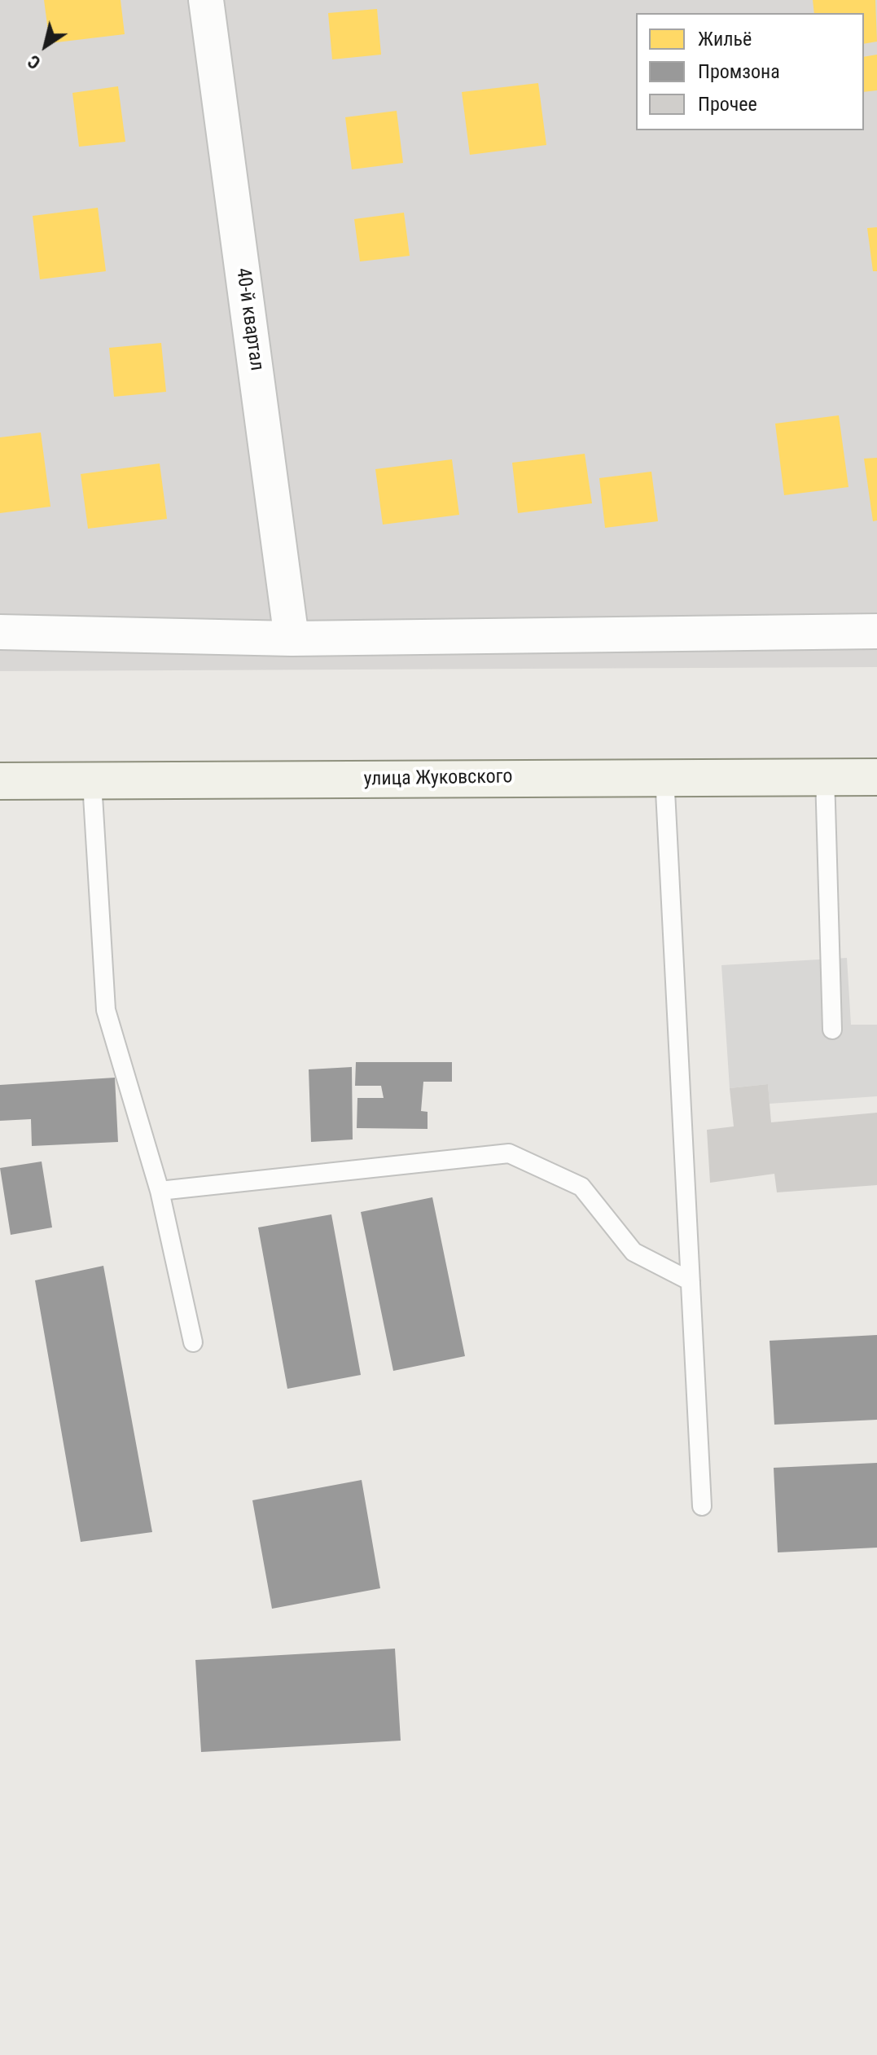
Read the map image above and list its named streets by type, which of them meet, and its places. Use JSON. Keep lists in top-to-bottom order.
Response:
{
  "streets": {
    "street": ["40-й квартал", "улица Жуковского"]
  },
  "legend": ["Жильё", "Промзона", "Прочее"],
  "north": "bottom left"
}
